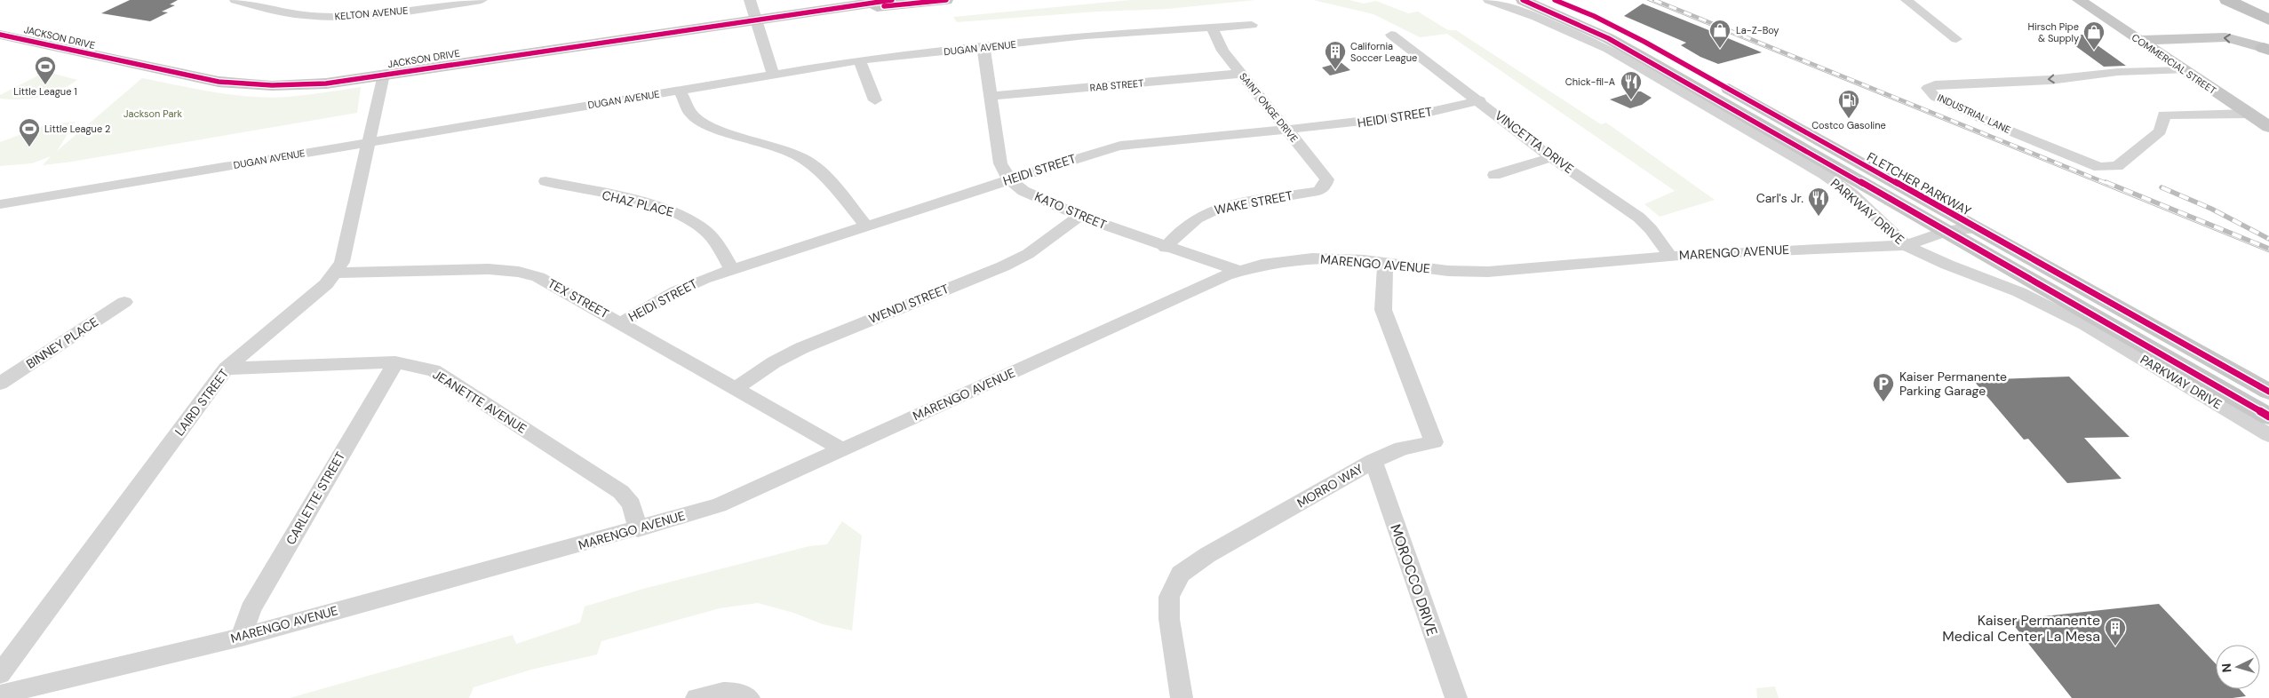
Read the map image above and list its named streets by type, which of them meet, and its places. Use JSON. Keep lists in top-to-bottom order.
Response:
{
  "streets": {
    "main road": ["JACKSON DRIVE", "COMMERCIAL STREET", "FLETCHER PARKWAY"],
    "street": [
      "KELTON AVENUE",
      "DUGAN AVENUE",
      "RAB STREET",
      "SAINT ONGE DRIVE",
      "INDUSTRIAL LANE",
      "HEIDI STREET",
      "VINCETTA DRIVE",
      "WAKE STREET",
      "CHAZ PLACE",
      "KATO STREET",
      "PARKWAY DRIVE",
      "MARENGO AVENUE",
      "TEX STREET",
      "WENDI STREET",
      "BINNEY PLACE",
      "JEANETTE AVENUE",
      "LAIRD STREET",
      "MORRO WAY",
      "CARLETTE STREET",
      "MOROCCO DRIVE"
    ]
  },
  "crossings": [
    ["JACKSON DRIVE", "LAIRD STREET"],
    ["DUGAN AVENUE", "SAINT ONGE DRIVE"],
    ["DUGAN AVENUE", "LAIRD STREET"],
    ["COMMERCIAL STREET", "INDUSTRIAL LANE"],
    ["RAB STREET", "SAINT ONGE DRIVE"],
    ["SAINT ONGE DRIVE", "HEIDI STREET"],
    ["SAINT ONGE DRIVE", "WAKE STREET"],
    ["HEIDI STREET", "VINCETTA DRIVE"],
    ["HEIDI STREET", "CHAZ PLACE"],
    ["HEIDI STREET", "KATO STREET"],
    ["HEIDI STREET", "TEX STREET"],
    ["VINCETTA DRIVE", "MARENGO AVENUE"],
    ["FLETCHER PARKWAY", "MARENGO AVENUE"],
    ["WAKE STREET", "KATO STREET"],
    ["KATO STREET", "MARENGO AVENUE"],
    ["KATO STREET", "WENDI STREET"],
    ["PARKWAY DRIVE", "MARENGO AVENUE"],
    ["MARENGO AVENUE", "TEX STREET"],
    ["MARENGO AVENUE", "JEANETTE AVENUE"],
    ["MARENGO AVENUE", "MORRO WAY"],
    ["MARENGO AVENUE", "CARLETTE STREET"],
    ["TEX STREET", "WENDI STREET"],
    ["TEX STREET", "LAIRD STREET"],
    ["JEANETTE AVENUE", "LAIRD STREET"],
    ["JEANETTE AVENUE", "CARLETTE STREET"],
    ["MORRO WAY", "MOROCCO DRIVE"]
  ],
  "parks": ["Jackson Park"],
  "places": {
    "shop": ["La-Z-Boy", "Hirsch Pipe & Supply"],
    "building": ["California Soccer League", "Kaiser Permanente Medical Center La Mesa"],
    "sports": ["Little League 1", "Little League 2"],
    "restaurant": ["Chick-fil-A", "Carl's Jr."],
    "fuel station": ["Costco Gasoline"],
    "parking": ["Kaiser Permanente Parking Garage"]
  },
  "north": "left"
}
